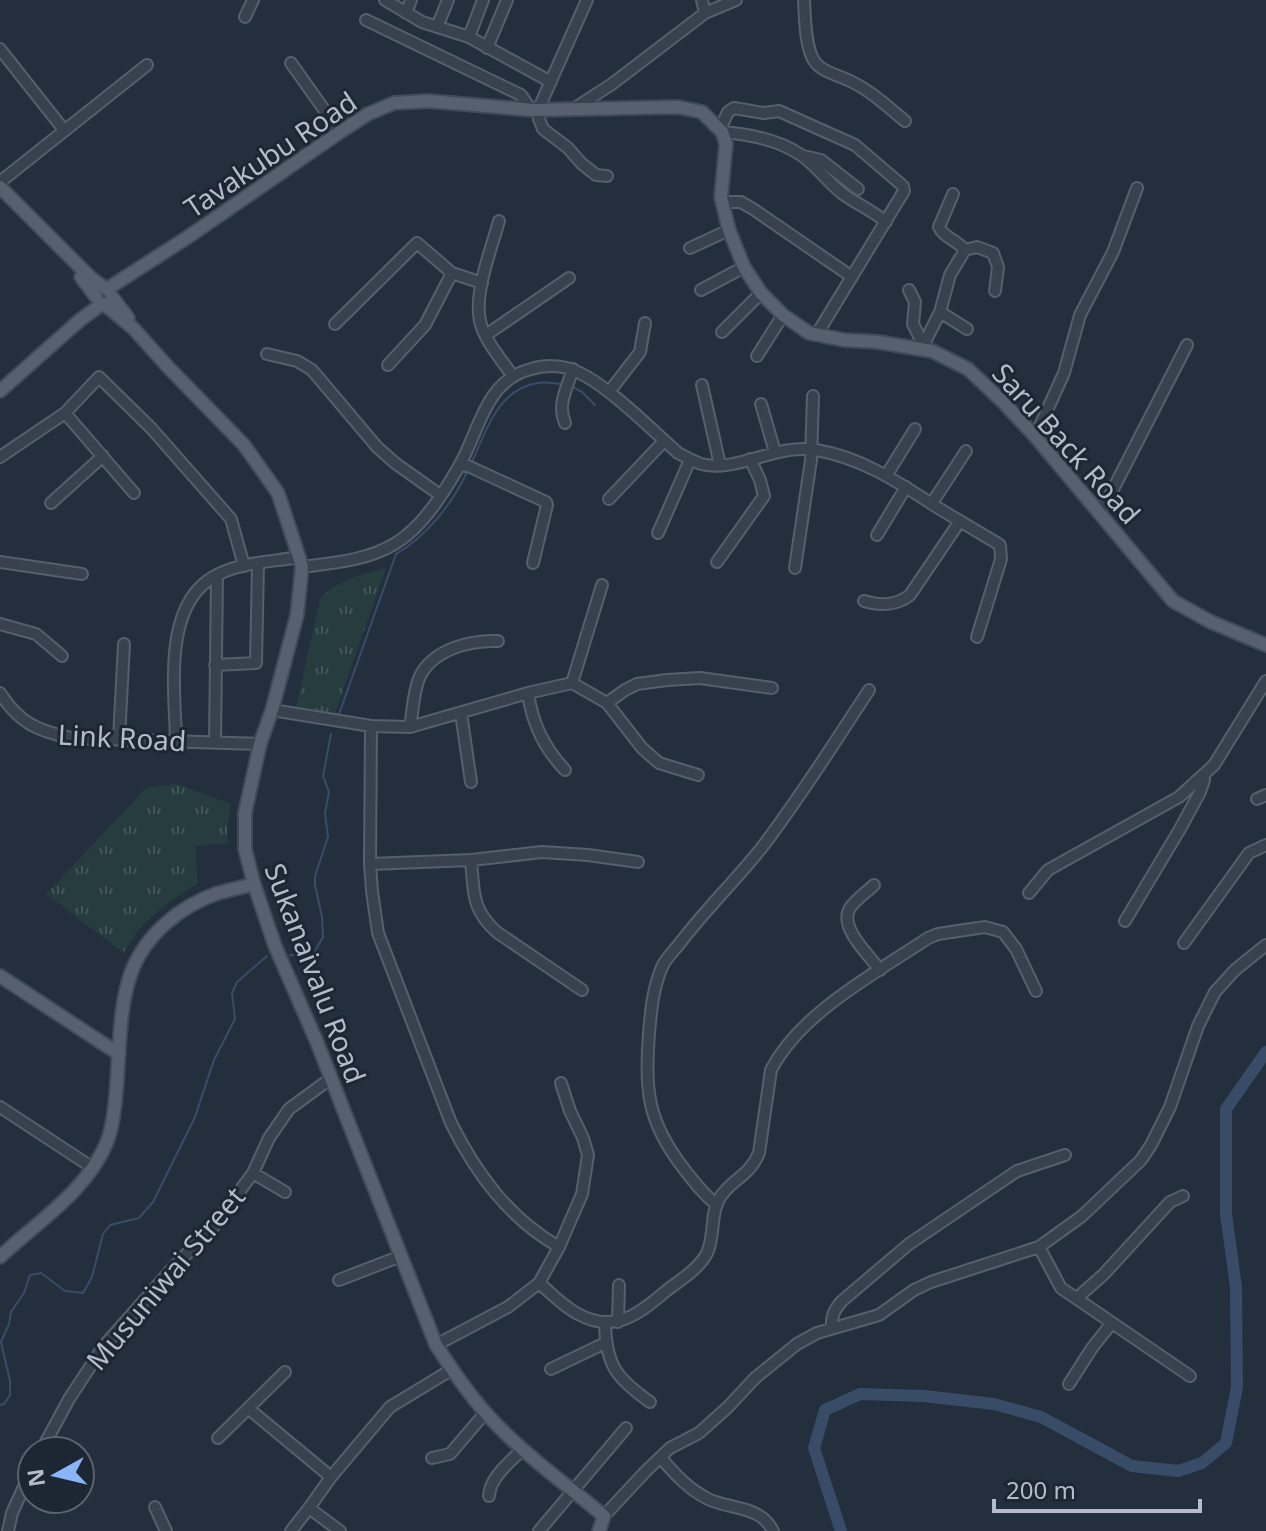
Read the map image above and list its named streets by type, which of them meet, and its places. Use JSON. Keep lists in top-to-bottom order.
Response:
{
  "streets": {
    "main road": ["Tavakubu Road", "Saru Back Road", "Sukanaivalu Road"],
    "street": ["Link Road", "Musuniwai Street"]
  },
  "crossings": [
    ["Tavakubu Road", "Sukanaivalu Road"],
    ["Link Road", "Sukanaivalu Road"],
    ["Sukanaivalu Road", "Musuniwai Street"]
  ],
  "scale_bar": "200 m",
  "north": "left"
}
